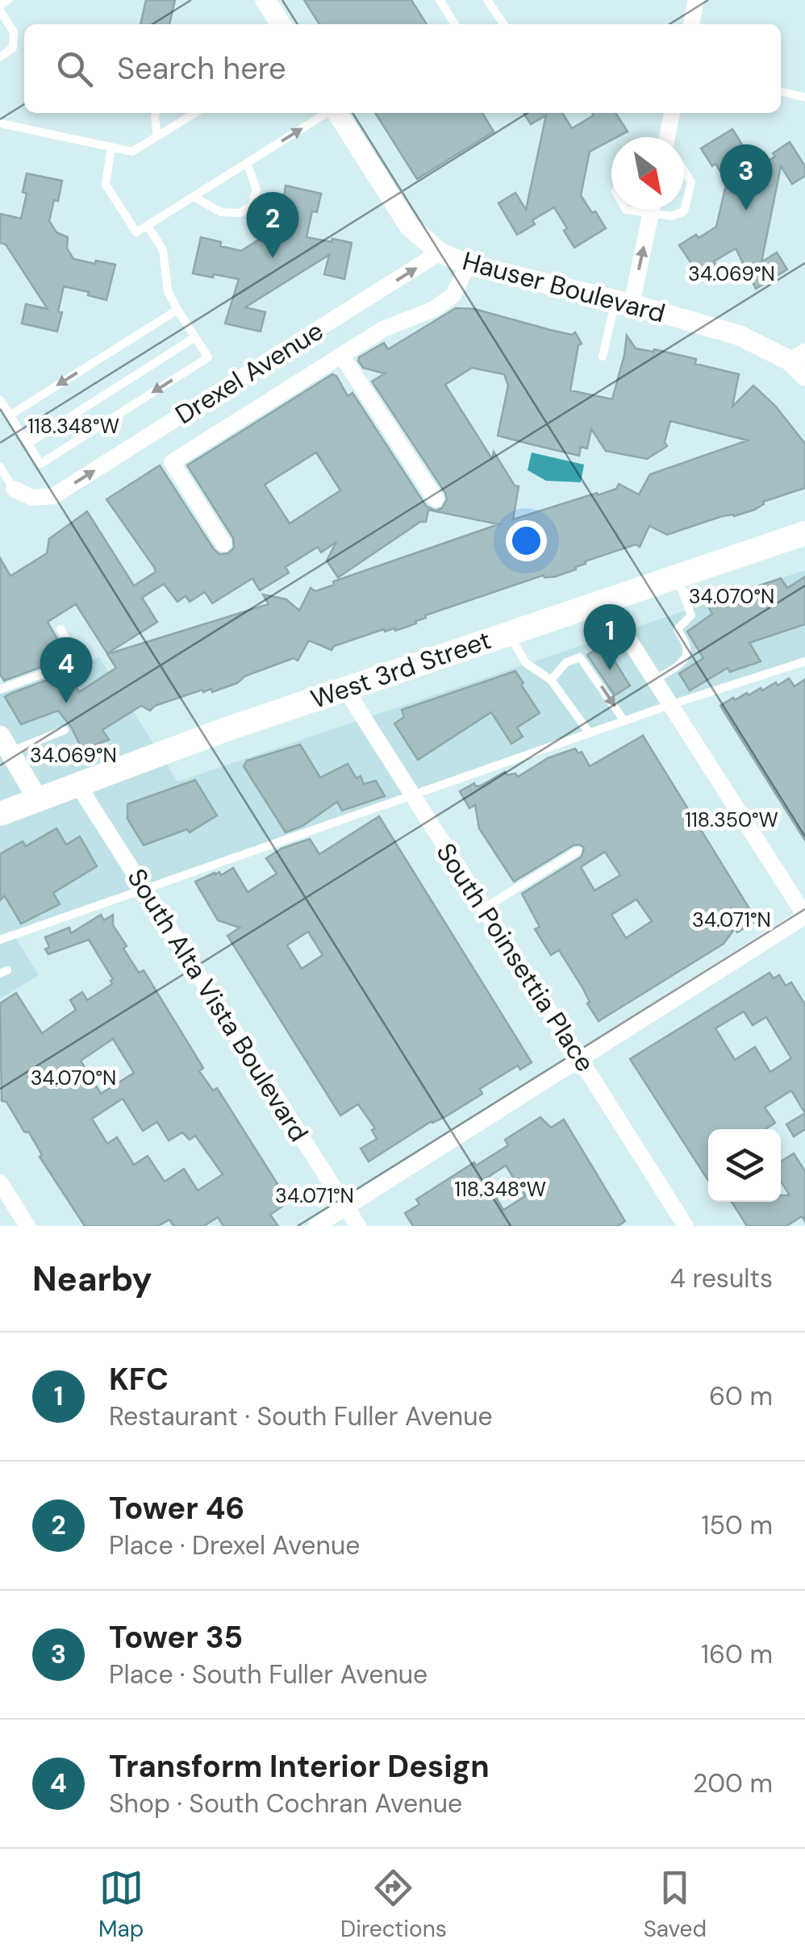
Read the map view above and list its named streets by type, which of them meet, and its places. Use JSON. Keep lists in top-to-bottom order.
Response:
{
  "streets": {
    "main road": ["West 3rd Street"],
    "street": [
      "Hauser Boulevard",
      "Drexel Avenue",
      "South Poinsettia Place",
      "South Alta Vista Boulevard"
    ]
  },
  "crossings": [
    ["Hauser Boulevard", "Drexel Avenue"],
    ["West 3rd Street", "South Poinsettia Place"],
    ["West 3rd Street", "South Alta Vista Boulevard"]
  ],
  "one_way": ["Drexel Avenue"],
  "north": "bottom right",
  "page": {
    "search": "Search here",
    "pins": [
      "3",
      "2",
      "1",
      "4"
    ],
    "heading": ["Nearby", "4 results"],
    "list": [
      {
        "mark": "1",
        "name": "KFC",
        "note": "Restaurant · South Fuller Avenue",
        "value": "60 m"
      },
      {
        "mark": "2",
        "name": "Tower 46",
        "note": "Place · Drexel Avenue",
        "value": "150 m"
      },
      {
        "mark": "3",
        "name": "Tower 35",
        "note": "Place · South Fuller Avenue",
        "value": "160 m"
      },
      {
        "mark": "4",
        "name": "Transform Interior Design",
        "note": "Shop · South Cochran Avenue",
        "value": "200 m"
      }
    ],
    "nav": ["Map", "Directions", "Saved"]
  },
  "coordinates": [
    "34.069°N",
    "118.348°W",
    "34.070°N",
    "118.350°W",
    "34.071°N"
  ]
}
